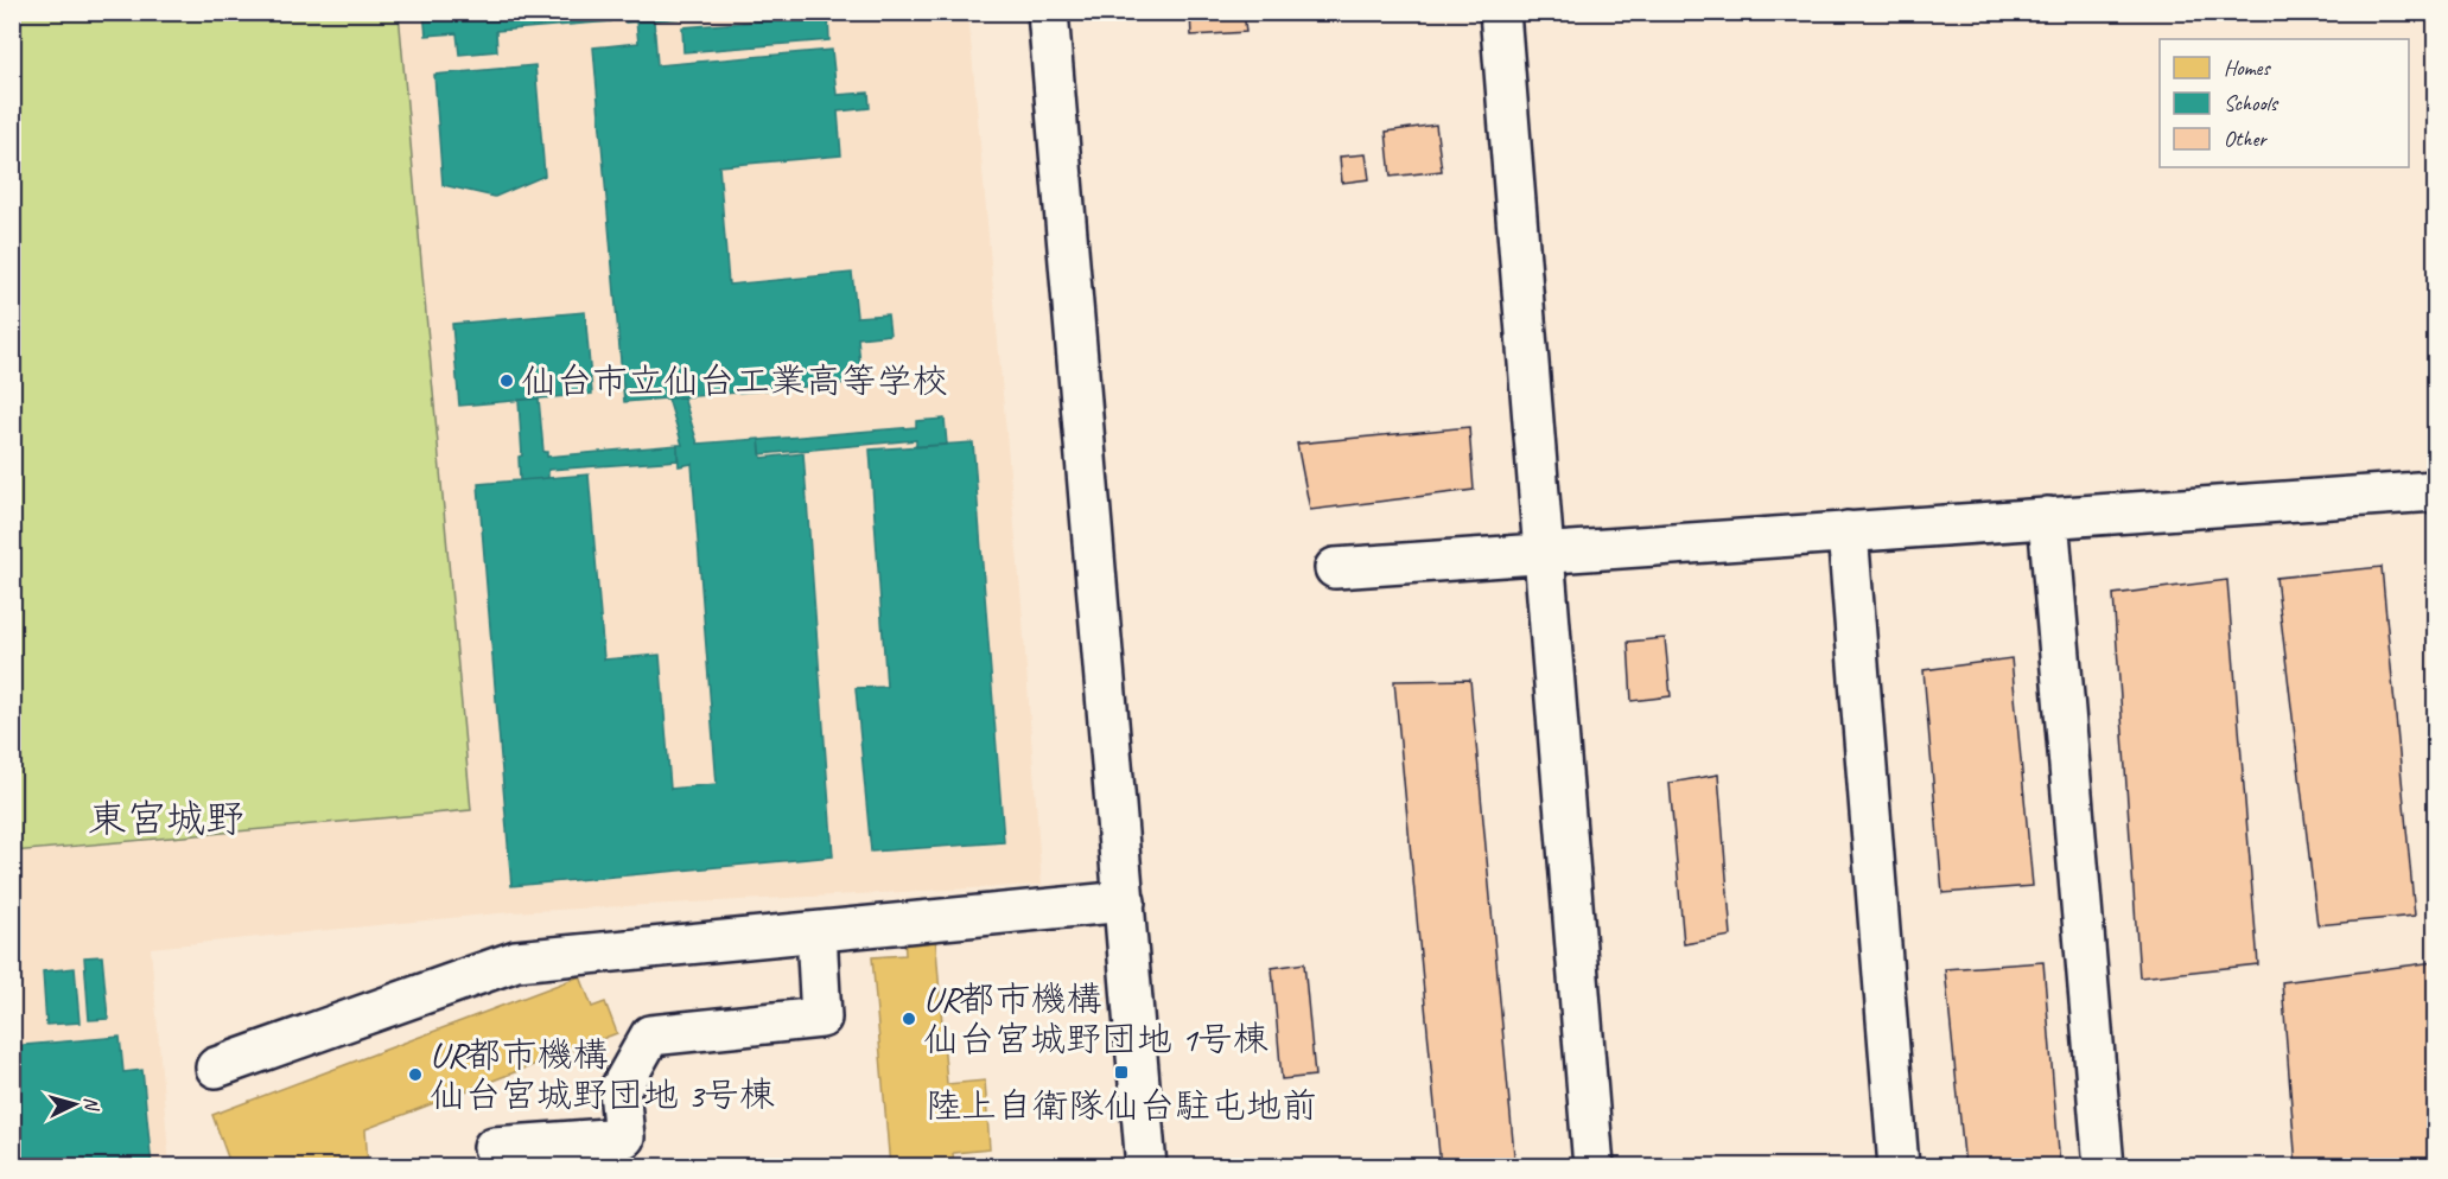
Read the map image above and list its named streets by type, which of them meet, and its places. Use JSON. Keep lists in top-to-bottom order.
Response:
{
  "districts": ["東宮城野"],
  "places": {
    "other": ["仙台市立仙台工業高等学校", "UR都市機構 仙台宮城野団地 1号棟", "UR都市機構 仙台宮城野団地 3号棟"],
    "transit": ["陸上自衛隊仙台駐屯地前"]
  },
  "legend": ["Homes", "Schools", "Other"],
  "north": "right"
}
